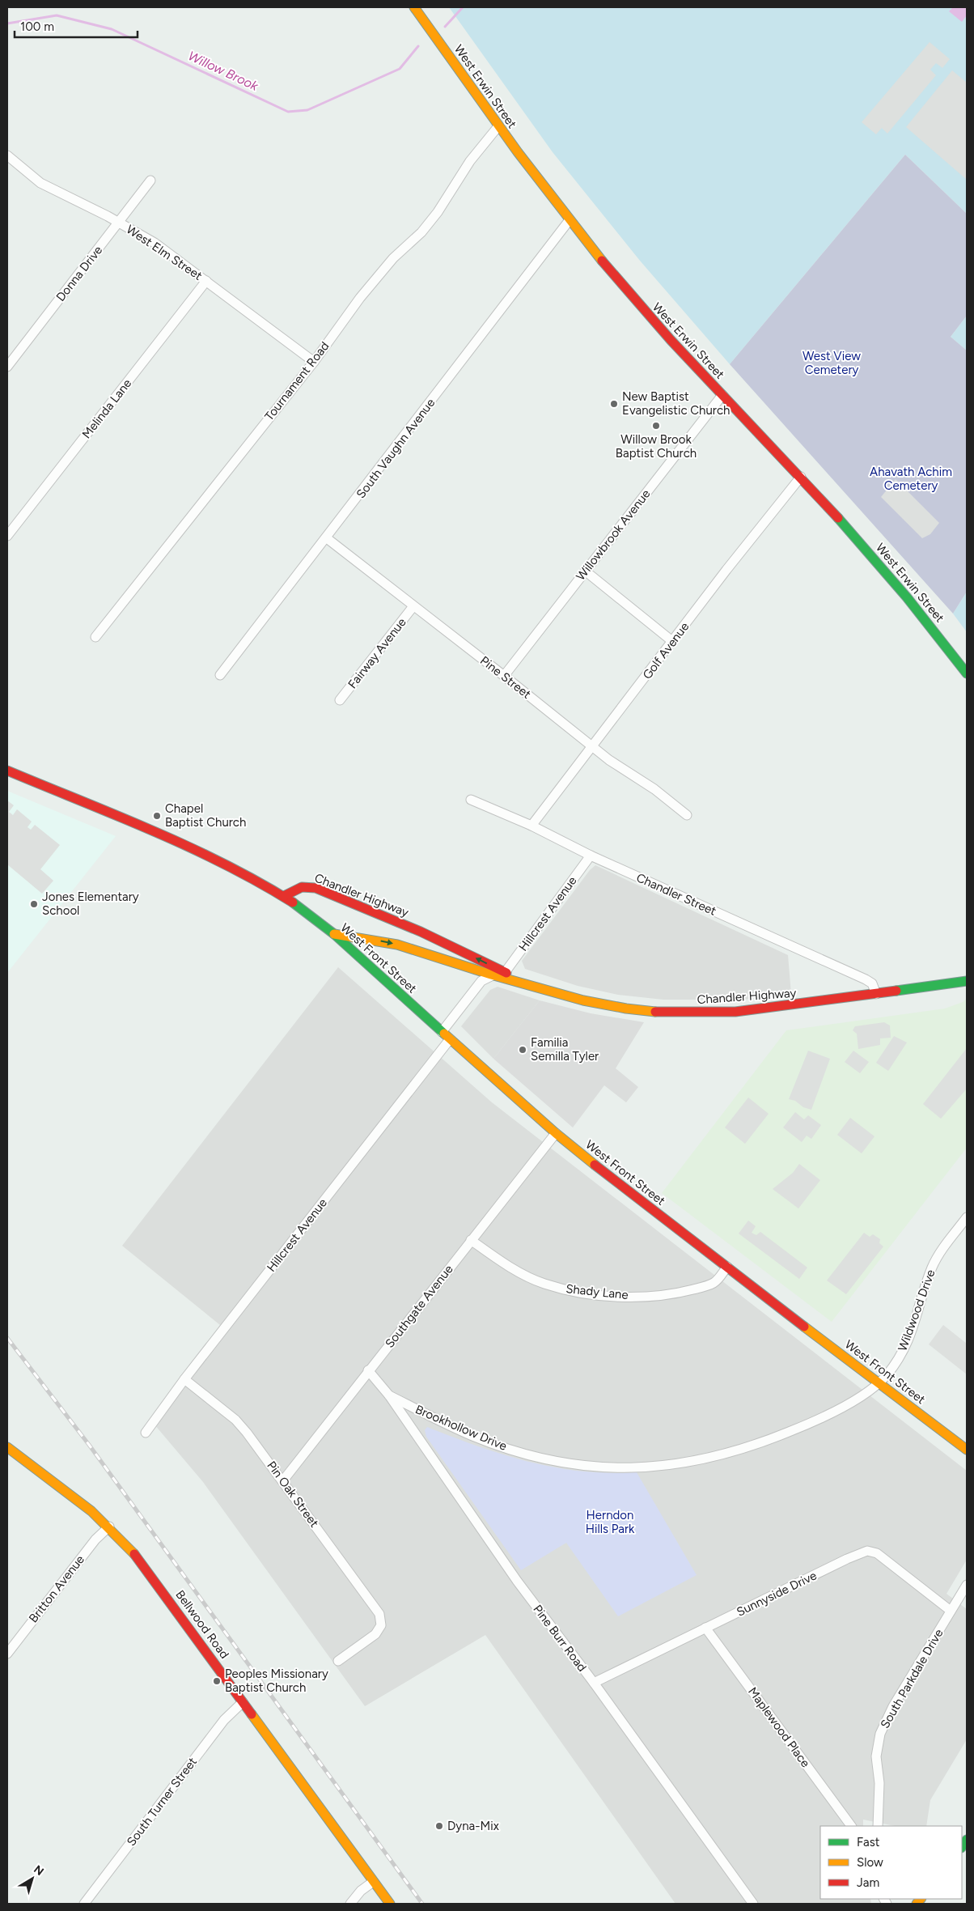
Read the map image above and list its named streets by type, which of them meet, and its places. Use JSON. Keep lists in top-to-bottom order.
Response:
{
  "streets": {
    "main road": [
      "West Erwin Street",
      "Chandler Highway",
      "West Front Street",
      "Bellwood Road"
    ],
    "street": [
      "West Elm Street",
      "Donna Drive",
      "Tournament Road",
      "Melinda Lane",
      "South Vaughn Avenue",
      "Willowbrook Avenue",
      "Golf Avenue",
      "Fairway Avenue",
      "Pine Street",
      "Chandler Street",
      "Hillcrest Avenue",
      "Shady Lane",
      "Southgate Avenue",
      "Wildwood Drive",
      "Brookhollow Drive",
      "Pin Oak Street",
      "Britton Avenue",
      "Sunnyside Drive",
      "Pine Burr Road",
      "South Parkdale Drive",
      "Maplewood Place",
      "South Turner Street"
    ]
  },
  "crossings": [
    ["West Erwin Street", "Tournament Road"],
    ["West Erwin Street", "South Vaughn Avenue"],
    ["West Erwin Street", "Willowbrook Avenue"],
    ["West Erwin Street", "Golf Avenue"],
    ["West Elm Street", "Donna Drive"],
    ["West Elm Street", "Tournament Road"],
    ["West Elm Street", "Melinda Lane"],
    ["South Vaughn Avenue", "Pine Street"],
    ["Willowbrook Avenue", "Pine Street"],
    ["Golf Avenue", "Pine Street"],
    ["Golf Avenue", "Chandler Street"],
    ["Fairway Avenue", "Pine Street"],
    ["Chandler Street", "Chandler Highway"],
    ["Chandler Street", "Hillcrest Avenue"],
    ["Chandler Highway", "Hillcrest Avenue"],
    ["Chandler Highway", "West Front Street"],
    ["Hillcrest Avenue", "West Front Street"],
    ["Hillcrest Avenue", "Pin Oak Street"],
    ["West Front Street", "Shady Lane"],
    ["West Front Street", "Southgate Avenue"],
    ["West Front Street", "Wildwood Drive"],
    ["Shady Lane", "Southgate Avenue"],
    ["Southgate Avenue", "Pin Oak Street"],
    ["Southgate Avenue", "Pine Burr Road"],
    ["Wildwood Drive", "Brookhollow Drive"],
    ["Brookhollow Drive", "Pine Burr Road"],
    ["Britton Avenue", "Bellwood Road"],
    ["Sunnyside Drive", "Pine Burr Road"],
    ["Sunnyside Drive", "South Parkdale Drive"],
    ["Sunnyside Drive", "Maplewood Place"],
    ["Bellwood Road", "South Turner Street"]
  ],
  "water": ["Willow Brook"],
  "parks": ["West View Cemetery", "Ahavath Achim Cemetery", "Herndon Hills Park"],
  "places": [
    "New Baptist Evangelistic Church",
    "Willow Brook Baptist Church",
    "Chapel Baptist Church",
    "Jones Elementary School",
    "Familia Semilla Tyler",
    "Peoples Missionary Baptist Church",
    "Dyna-Mix"
  ],
  "legend": ["Fast", "Slow", "Jam"],
  "scale_bar": "100 m",
  "north": "top right"
}
